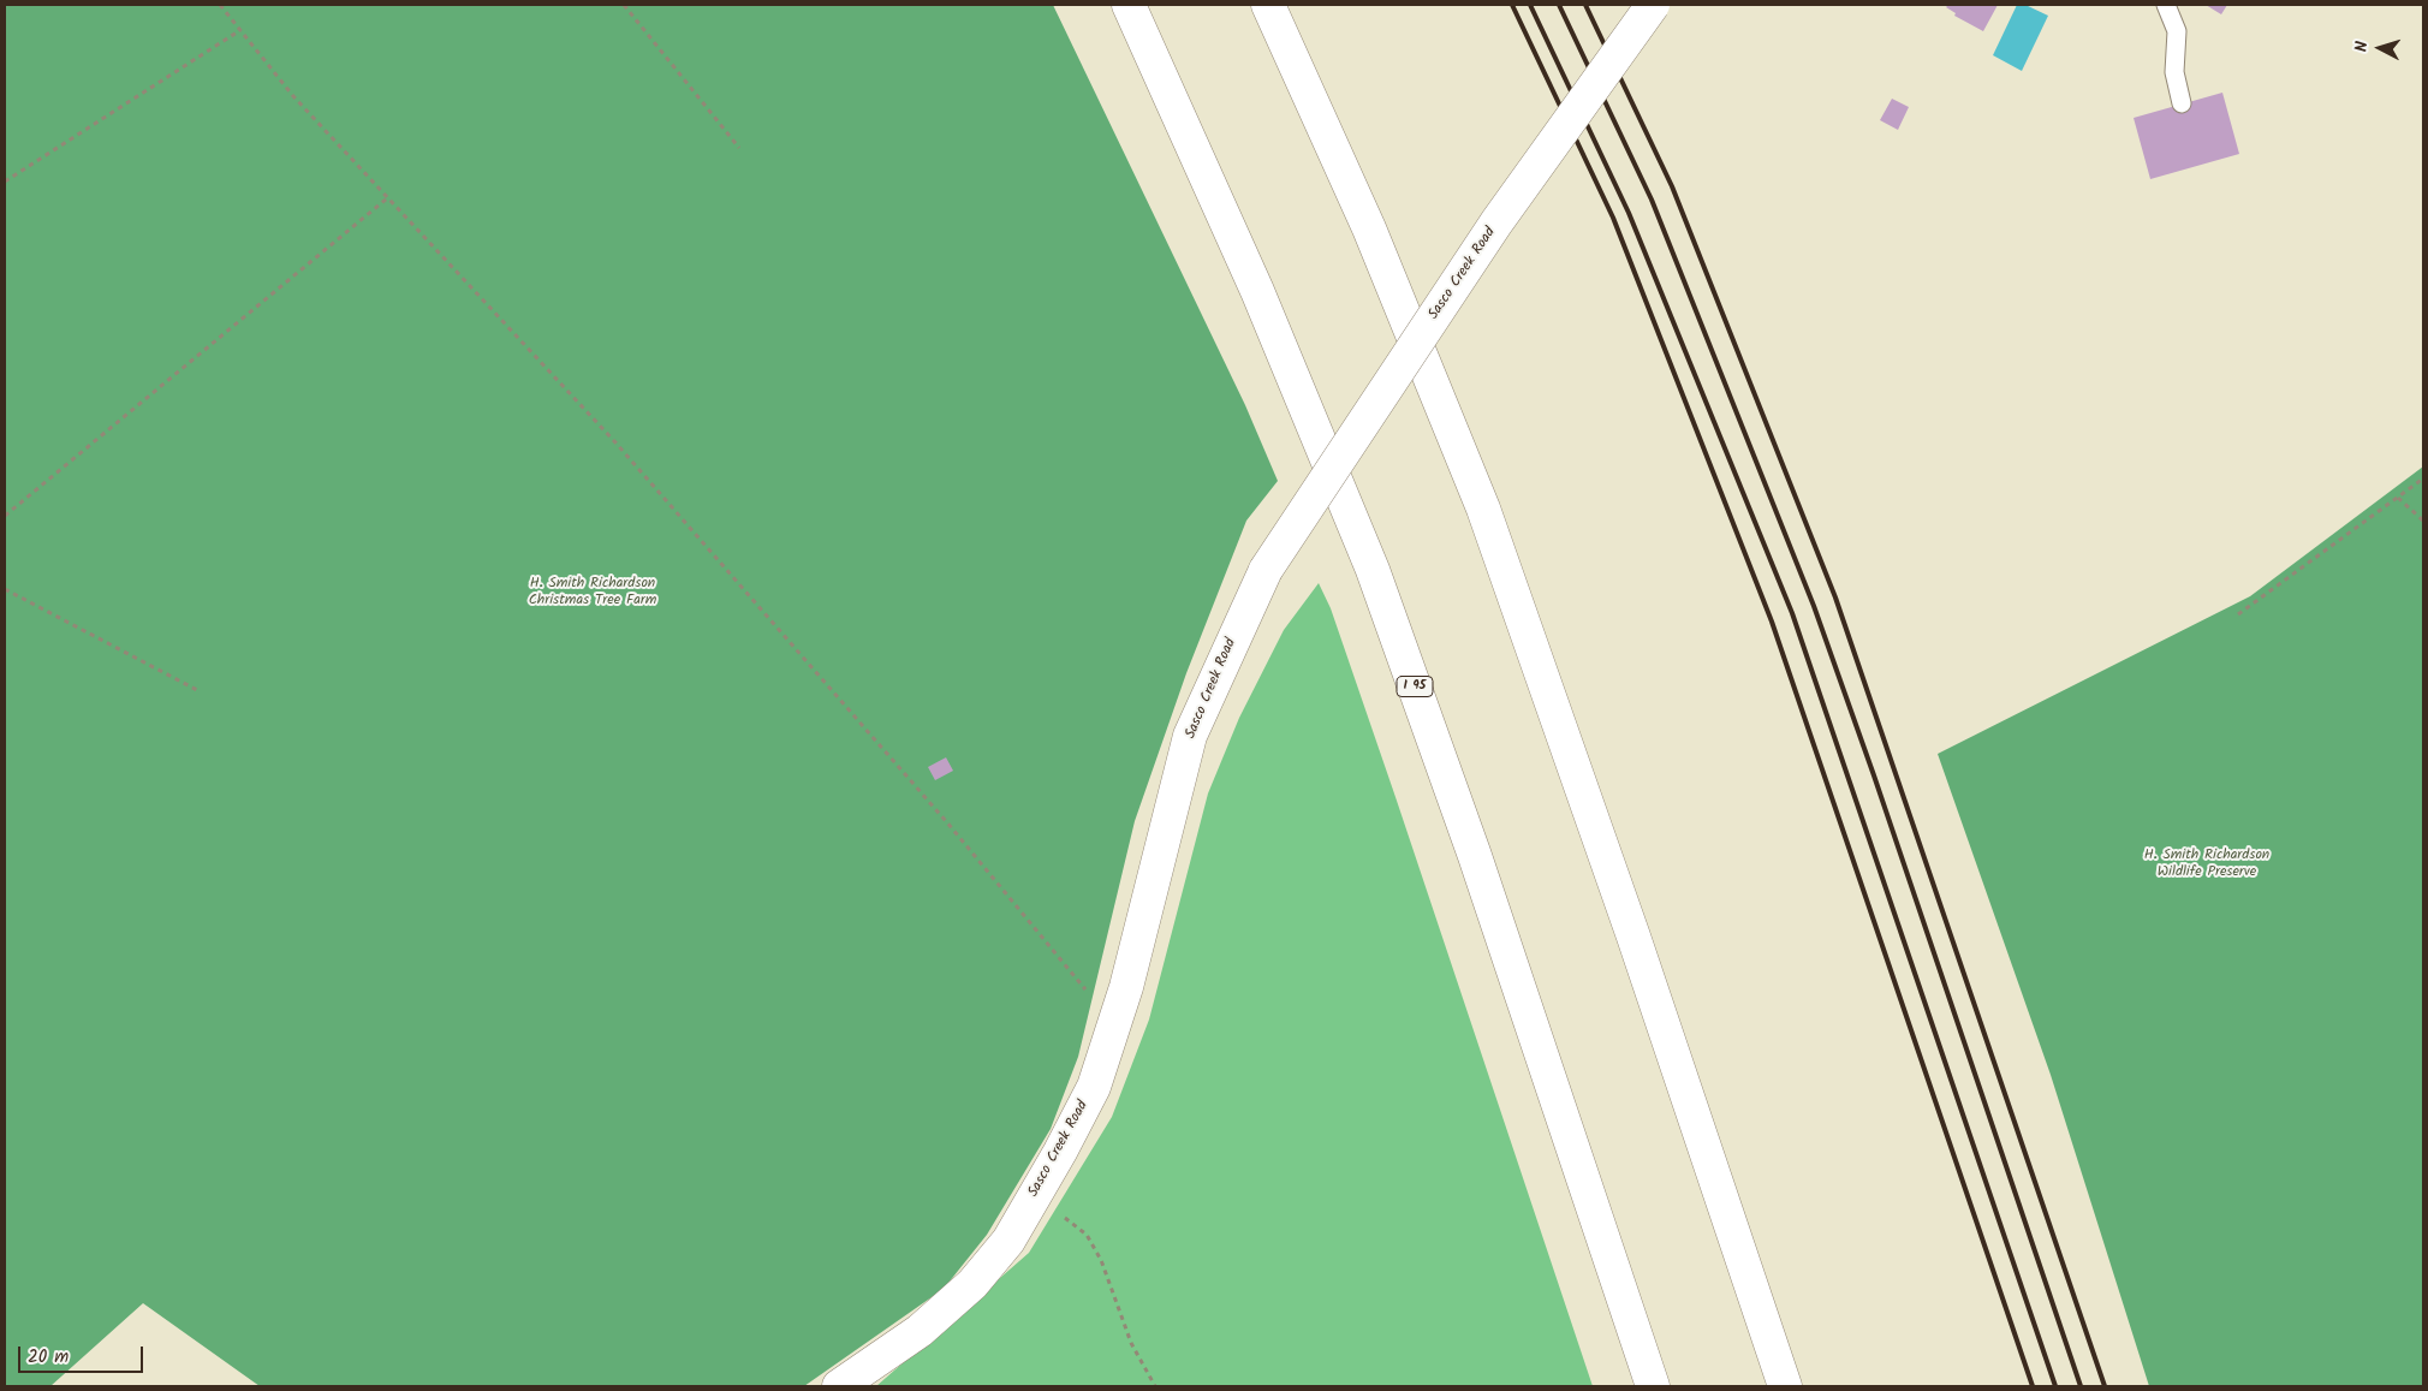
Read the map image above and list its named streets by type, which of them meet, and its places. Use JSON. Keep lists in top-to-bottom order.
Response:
{
  "streets": {
    "main road": ["Sasco Creek Road", "I 95"]
  },
  "parks": ["H. Smith Richardson Christmas Tree Farm", "H. Smith Richardson Wildlife Preserve"],
  "scale_bar": "20 m",
  "north": "left"
}
